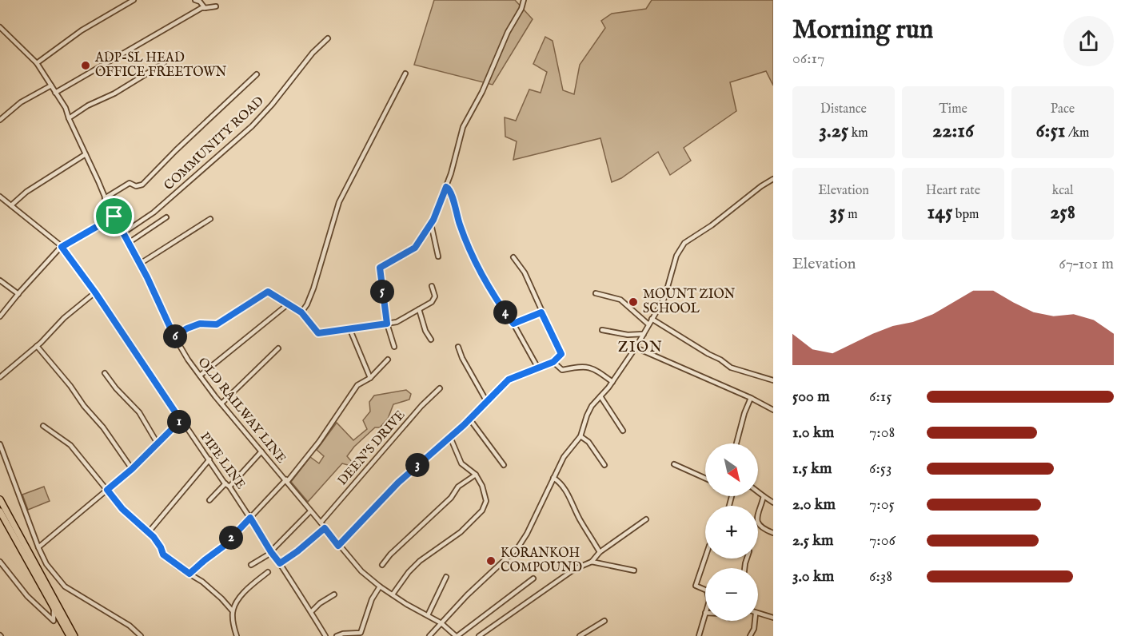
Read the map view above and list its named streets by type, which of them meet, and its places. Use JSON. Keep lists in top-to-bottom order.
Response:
{
  "streets": {
    "street": [
      "COMMUNITY ROAD",
      "OLD RAILWAY LINE",
      "DEEN'S DRIVE",
      "PIPE LINE"
    ]
  },
  "crossings": [
    ["COMMUNITY ROAD", "OLD RAILWAY LINE"],
    ["OLD RAILWAY LINE", "DEEN'S DRIVE"]
  ],
  "districts": ["ZION"],
  "places": ["ADP-SL HEAD OFFICE FREETOWN", "MOUNT ZION SCHOOL", "KORANKOH COMPOUND"],
  "north": "bottom right",
  "page": {
    "heading": ["Morning run", "06:17"],
    "stats": [
      ["Distance", "3.25 km"],
      ["Time", "22:16"],
      ["Pace", "6:51 /km"],
      ["Elevation", "35 m"],
      ["Heart rate", "145 bpm"],
      ["kcal", "258"]
    ],
    "chart": ["Elevation", "67–101 m"],
    "pins": [
      "5",
      "4",
      "6",
      "1",
      "3",
      "2"
    ],
    "list": [
      {
        "name": "500 m",
        "note": "6:15"
      },
      {
        "name": "1.0 km",
        "note": "7:08"
      },
      {
        "name": "1.5 km",
        "note": "6:53"
      },
      {
        "name": "2.0 km",
        "note": "7:05"
      },
      {
        "name": "2.5 km",
        "note": "7:06"
      },
      {
        "name": "3.0 km",
        "note": "6:38"
      }
    ],
    "map_buttons": ["+", "−"]
  }
}
